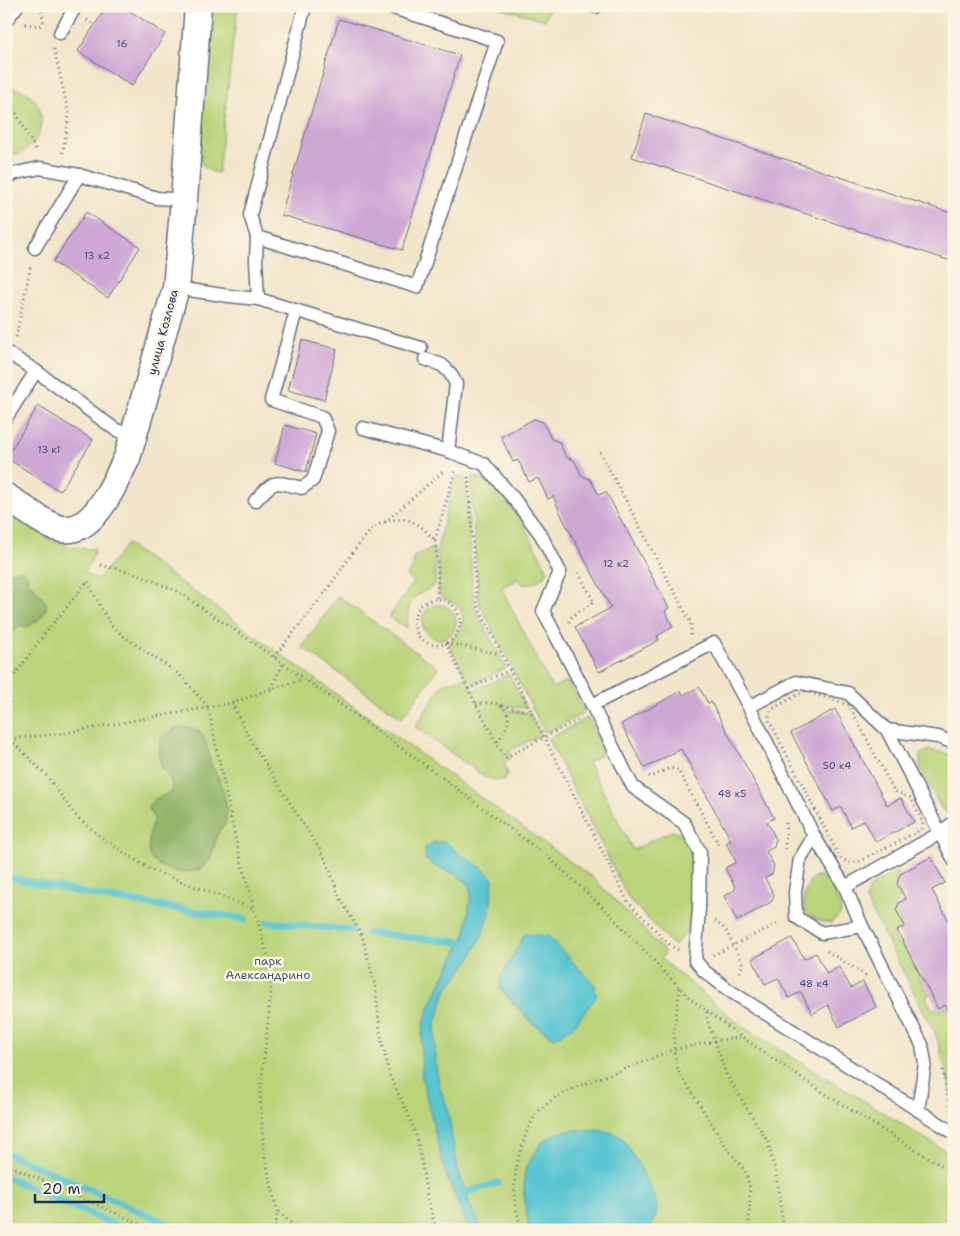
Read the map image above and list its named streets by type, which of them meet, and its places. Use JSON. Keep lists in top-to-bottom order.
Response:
{
  "streets": {
    "street": ["улица Козлова"]
  },
  "parks": ["парк Александрино"],
  "house_numbers": [
    "16",
    "13 к2",
    "13 к1",
    "12 к2",
    "50 к4",
    "48 к5",
    "48 к4"
  ],
  "scale_bar": "20 m"
}
